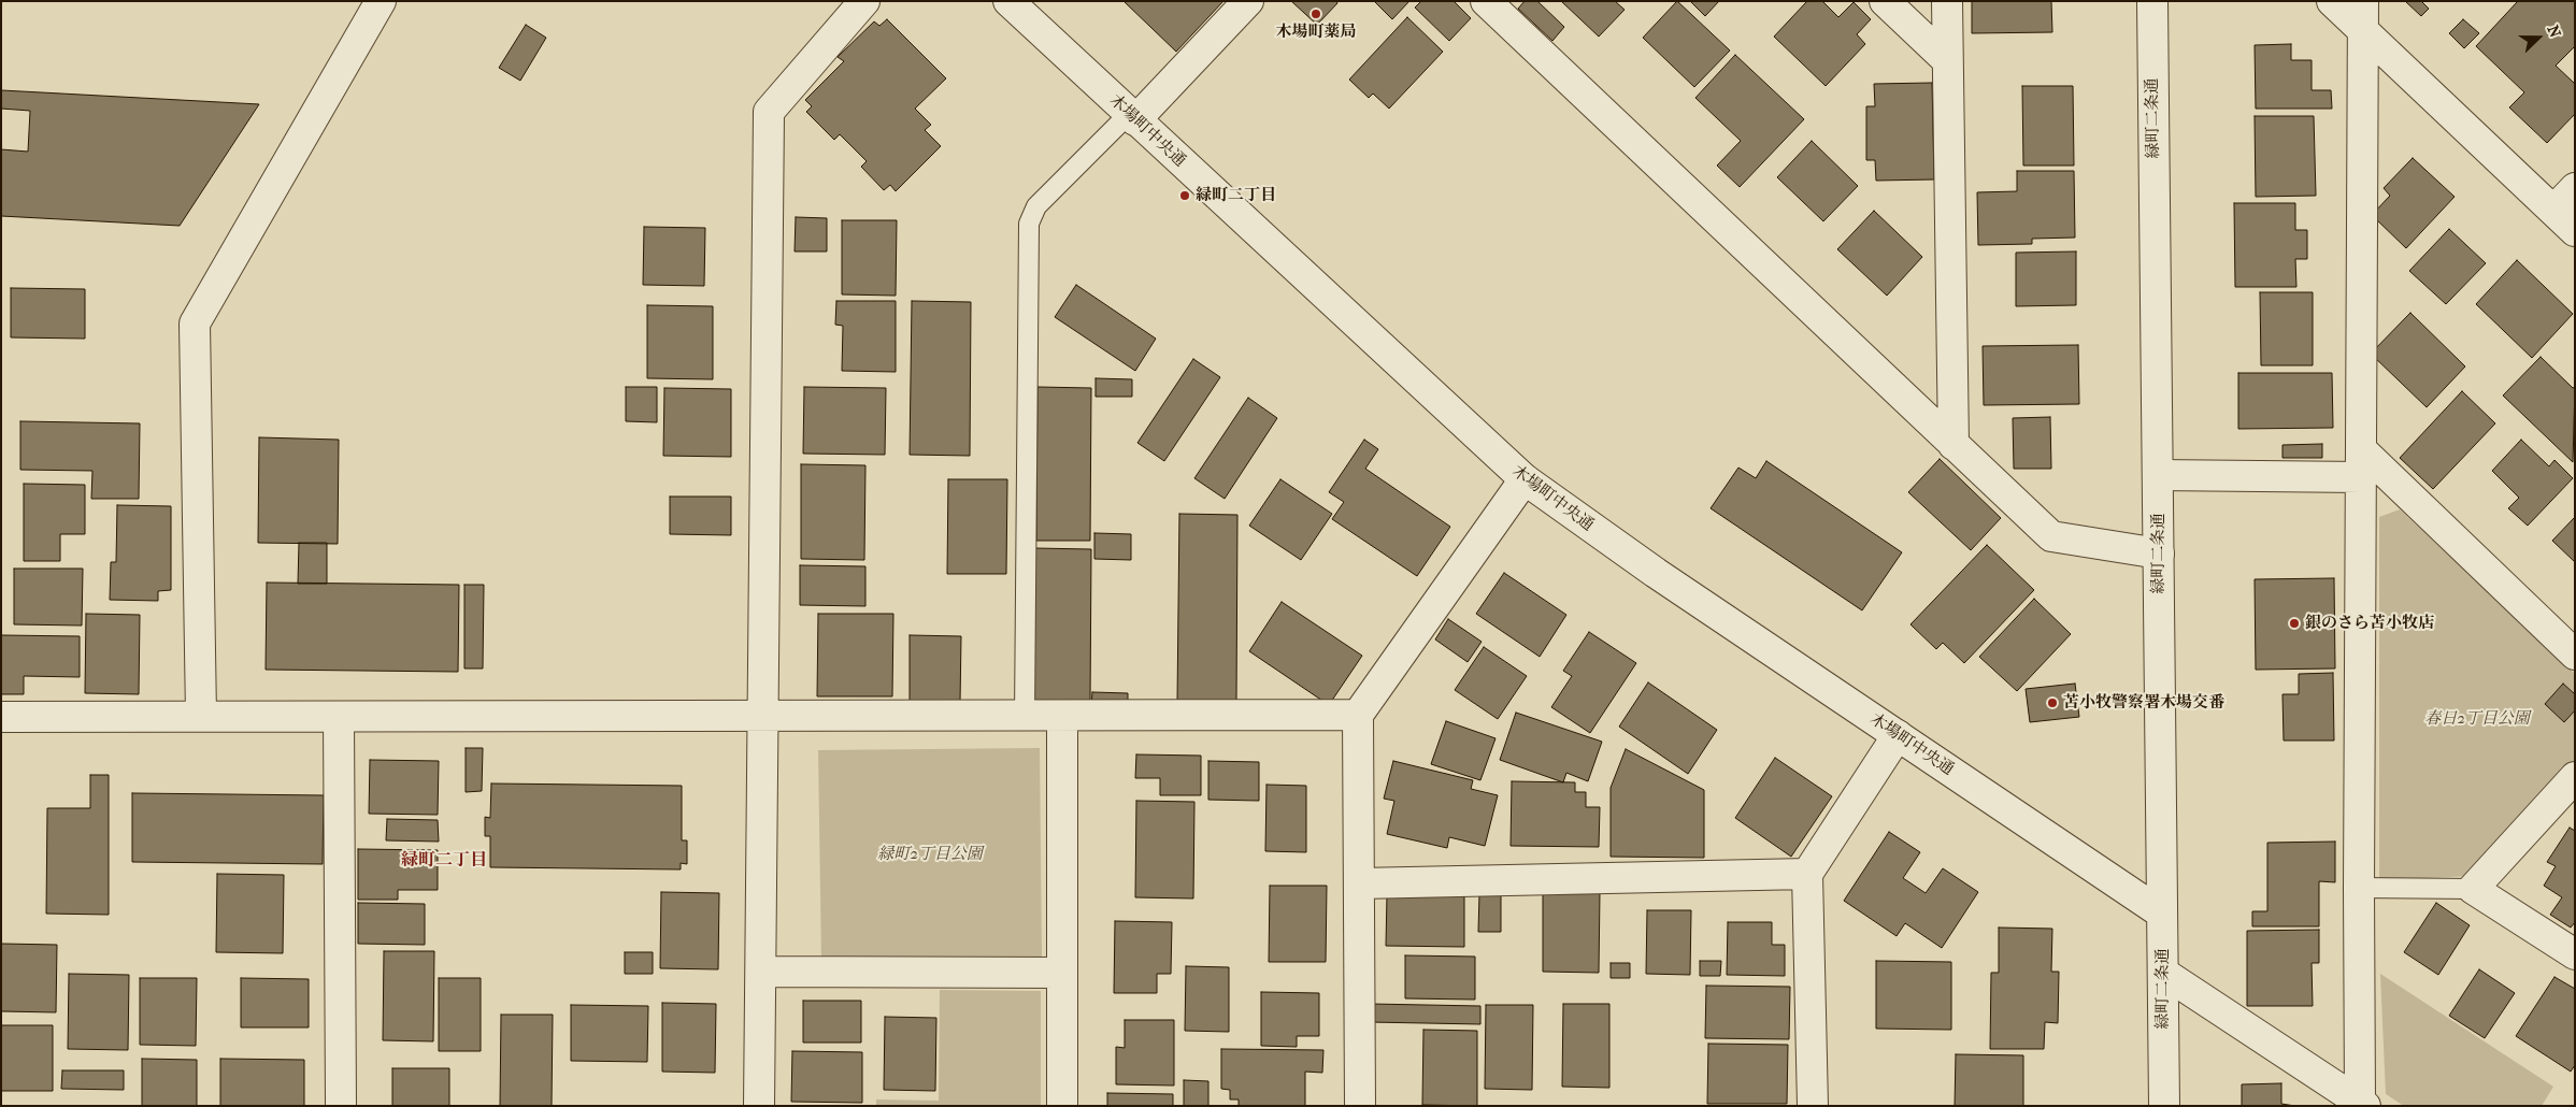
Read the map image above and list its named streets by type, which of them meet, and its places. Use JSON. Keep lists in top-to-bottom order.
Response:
{
  "streets": {
    "street": ["緑町二条通", "木場町中央通"]
  },
  "crossings": [
    ["緑町二条通", "木場町中央通"]
  ],
  "districts": ["緑町二丁目"],
  "parks": ["春日2丁目公園", "緑町2丁目公園"],
  "places": [
    "木場町薬局",
    "緑町二丁目",
    "銀のさら苫小牧店",
    "苫小牧警察署木場交番"
  ],
  "north": "right"
}
